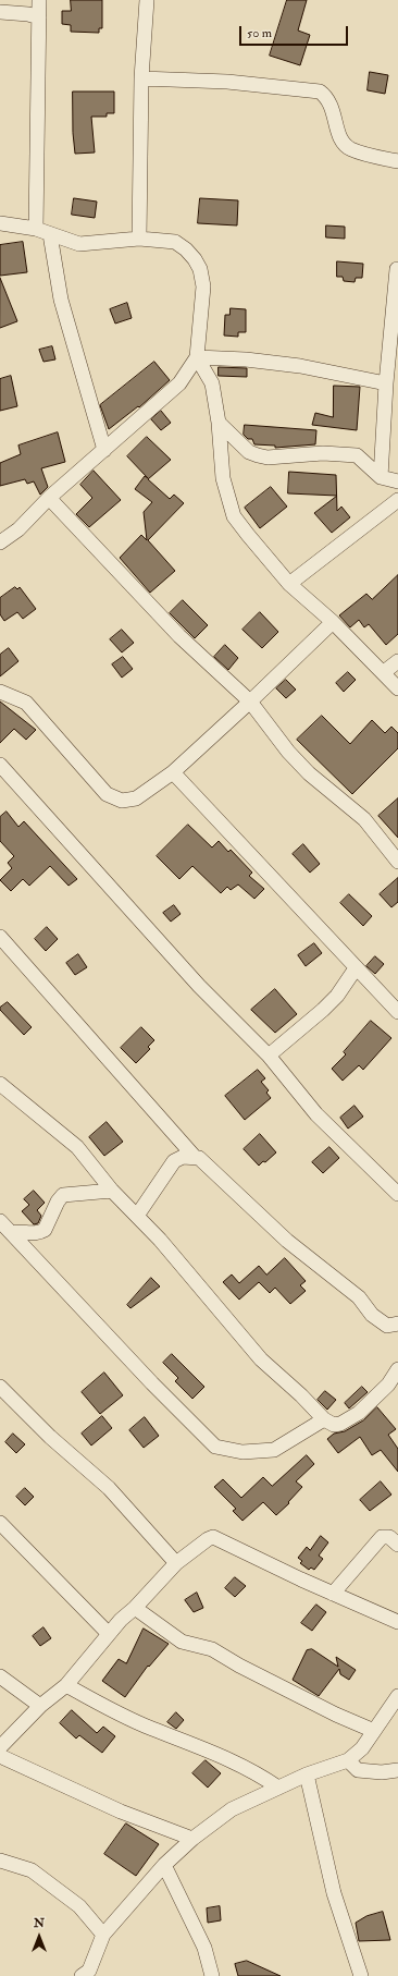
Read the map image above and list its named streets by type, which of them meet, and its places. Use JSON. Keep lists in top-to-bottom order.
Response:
{
  "scale_bar": "50 m",
  "north": "top"
}
